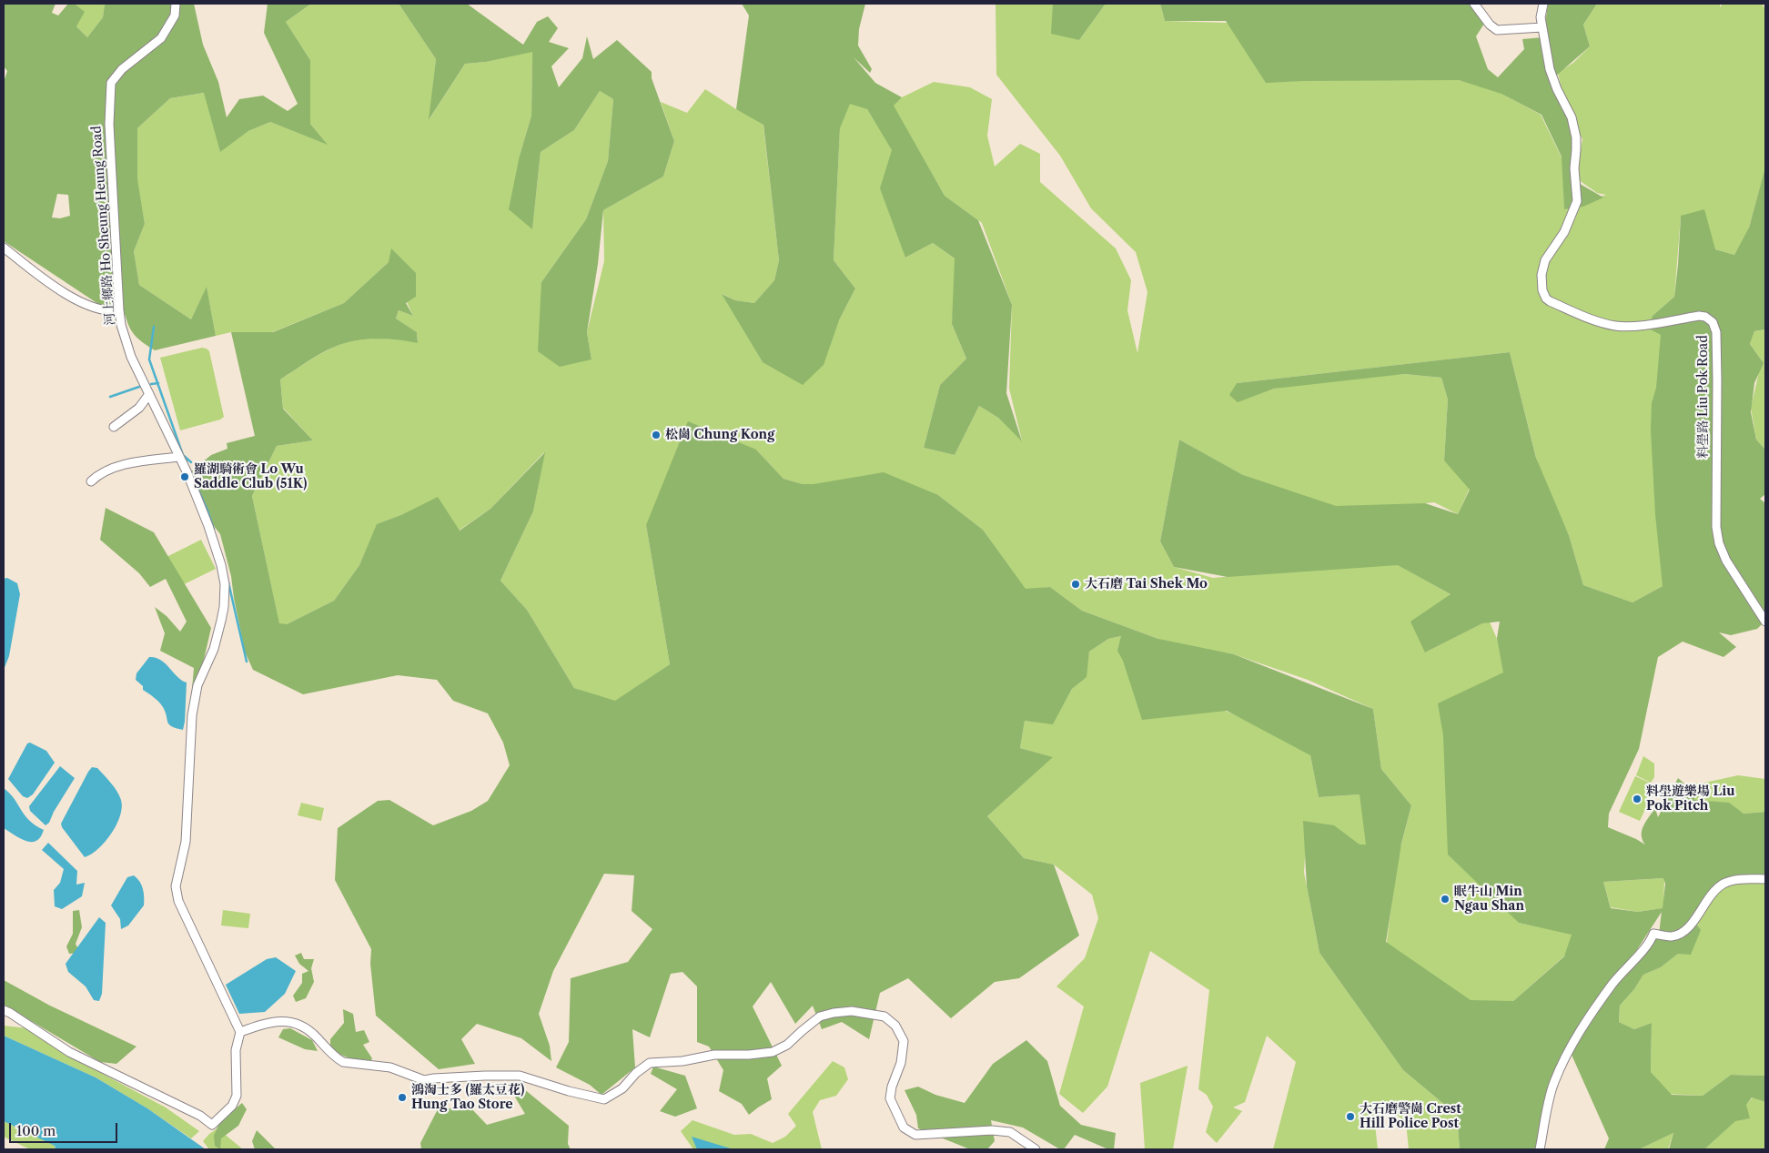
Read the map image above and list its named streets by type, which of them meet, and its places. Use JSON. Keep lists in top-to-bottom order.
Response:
{
  "streets": {
    "street": ["河上鄉路 Ho Sheung Heung Road", "料壆路 Liu Pok Road"]
  },
  "places": [
    "松崗 Chung Kong",
    "羅湖騎術會 Lo Wu Saddle Club (51K)",
    "大石磨 Tai Shek Mo",
    "料壆遊樂場 Liu Pok Pitch",
    "眠牛山 Min Ngau Shan",
    "鴻淘士多 (羅太豆花) Hung Tao Store",
    "大石磨警崗 Crest Hill Police Post"
  ],
  "scale_bar": "100 m"
}
